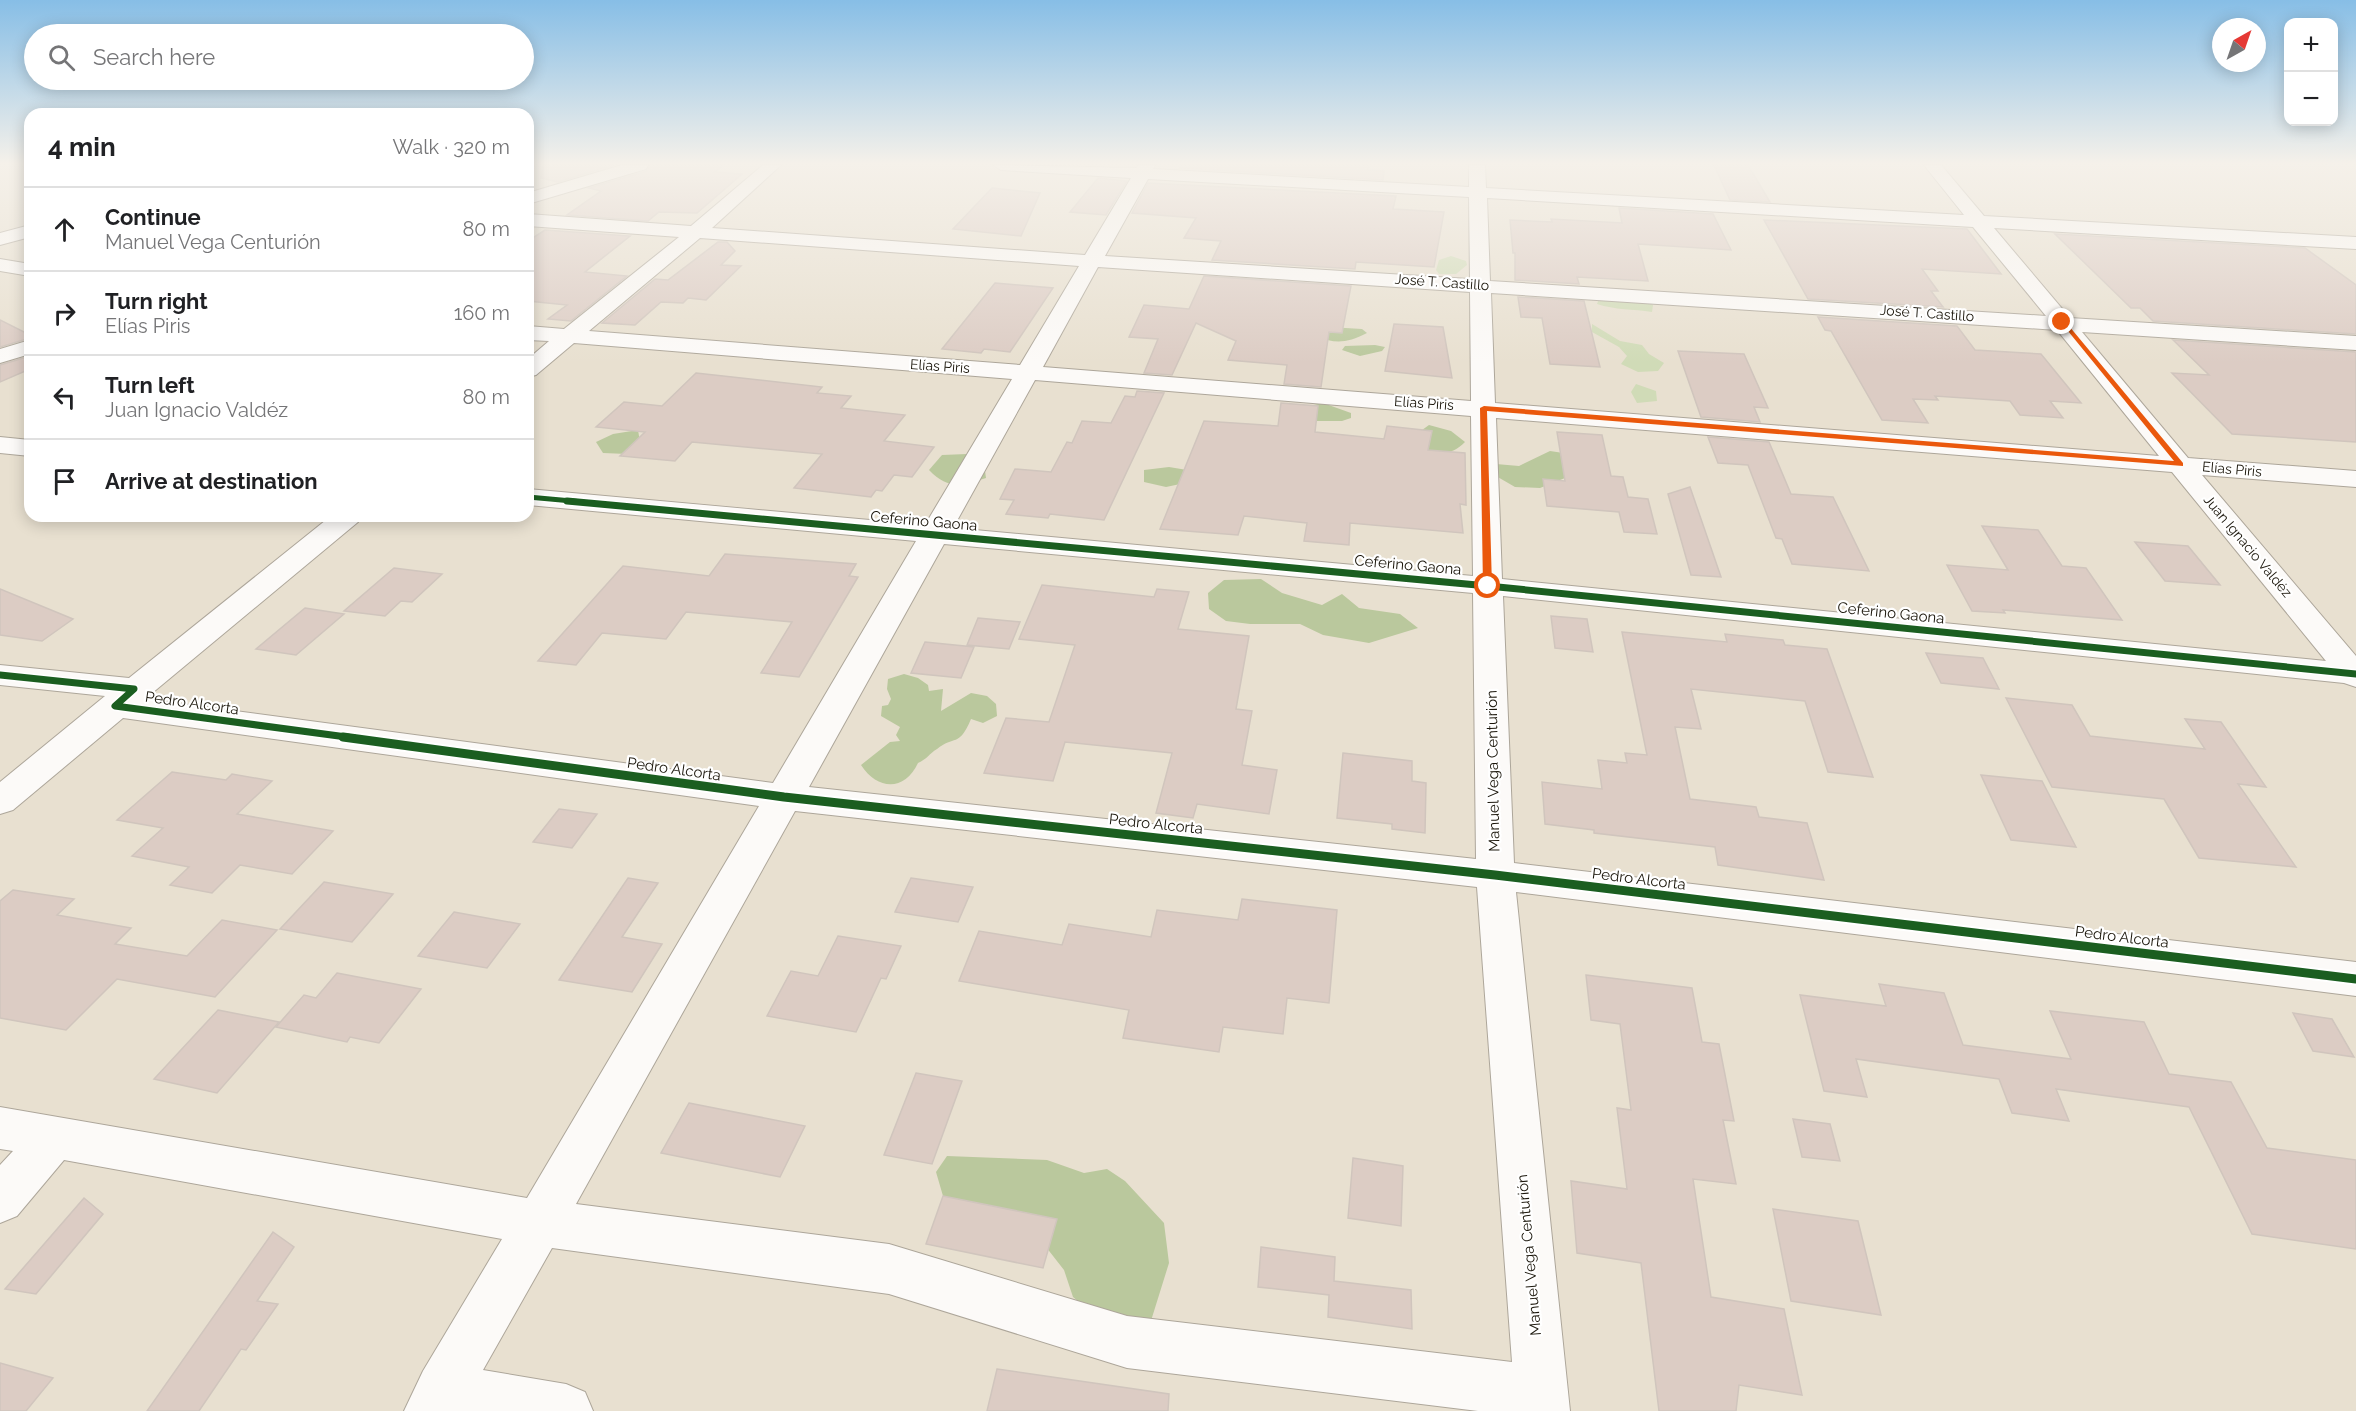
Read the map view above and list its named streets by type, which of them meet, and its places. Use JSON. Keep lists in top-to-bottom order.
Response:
{
  "streets": {
    "street": [
      "José T. Castillo",
      "Elías Piris",
      "Ceferino Gaona",
      "Juan Ignacio Valdéz",
      "Pedro Alcorta",
      "Manuel Vega Centurión"
    ]
  },
  "crossings": [
    ["José T. Castillo", "Juan Ignacio Valdéz"],
    ["José T. Castillo", "Manuel Vega Centurión"],
    ["Elías Piris", "Juan Ignacio Valdéz"],
    ["Elías Piris", "Manuel Vega Centurión"],
    ["Ceferino Gaona", "Juan Ignacio Valdéz"],
    ["Ceferino Gaona", "Manuel Vega Centurión"],
    ["Pedro Alcorta", "Manuel Vega Centurión"]
  ],
  "north": "top right",
  "page": {
    "map_buttons": ["+", "−"],
    "search": "Search here",
    "heading": ["4 min", "Walk · 320 m"],
    "list": [
      ["Continue", "Manuel Vega Centurión", "80 m"],
      ["Turn right", "Elías Piris", "160 m"],
      ["Turn left", "Juan Ignacio Valdéz", "80 m"],
      "Arrive at destination"
    ]
  }
}
